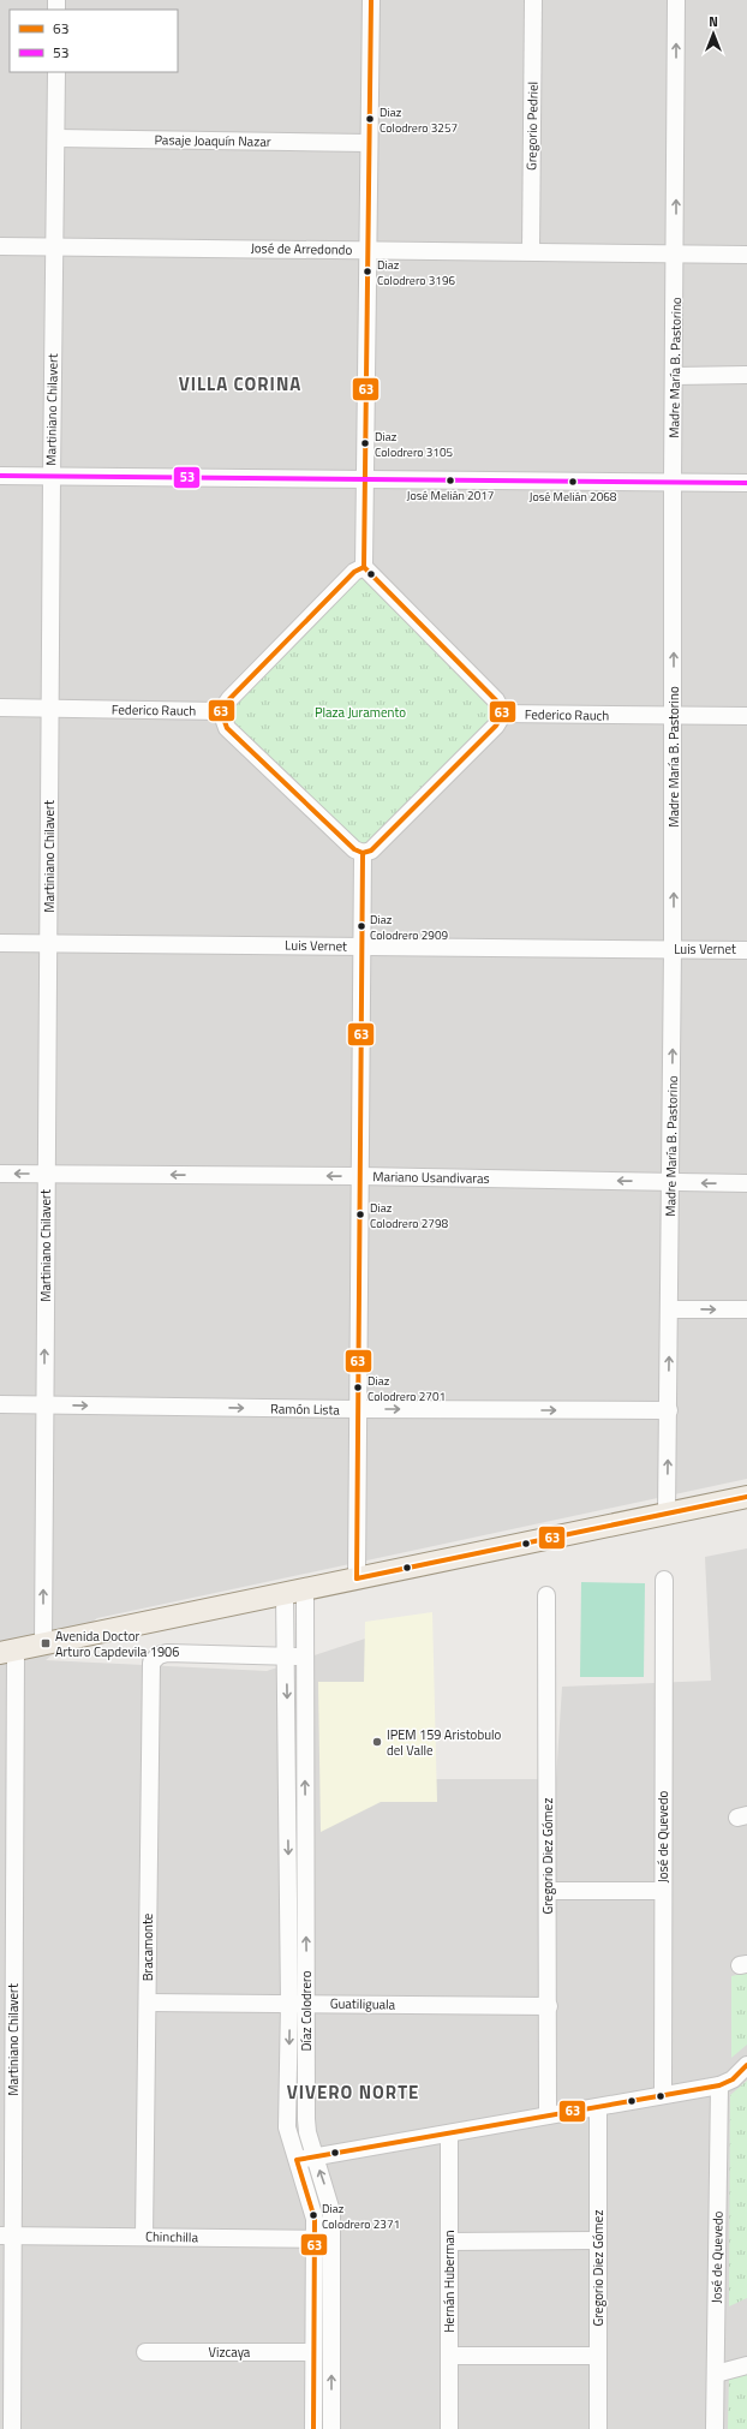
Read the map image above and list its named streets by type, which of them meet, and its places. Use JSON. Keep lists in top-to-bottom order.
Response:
{
  "streets": {
    "street": [
      "Gregorio Pedriel",
      "Pasaje Joaquín Nazar",
      "José de Arredondo",
      "Madre María B. Pastorino",
      "Martiniano Chilavert",
      "Federico Rauch",
      "Luis Vernet",
      "Mariano Usandivaras",
      "Ramón Lista",
      "José de Quevedo",
      "Gregorio Diez Gómez",
      "Bracamonte",
      "Guatiliguala",
      "Díaz Colodrero",
      "Chinchilla",
      "Hernán Huberman",
      "Vizcaya"
    ]
  },
  "crossings": [
    ["Gregorio Pedriel", "José de Arredondo"],
    ["Pasaje Joaquín Nazar", "Martiniano Chilavert"],
    ["José de Arredondo", "Madre María B. Pastorino"],
    ["José de Arredondo", "Martiniano Chilavert"],
    ["Madre María B. Pastorino", "Federico Rauch"],
    ["Madre María B. Pastorino", "Luis Vernet"],
    ["Madre María B. Pastorino", "Mariano Usandivaras"],
    ["Madre María B. Pastorino", "Ramón Lista"],
    ["Martiniano Chilavert", "Federico Rauch"],
    ["Martiniano Chilavert", "Luis Vernet"],
    ["Martiniano Chilavert", "Mariano Usandivaras"],
    ["Martiniano Chilavert", "Ramón Lista"],
    ["Martiniano Chilavert", "Chinchilla"],
    ["Gregorio Diez Gómez", "Guatiliguala"],
    ["Bracamonte", "Guatiliguala"],
    ["Bracamonte", "Díaz Colodrero"],
    ["Bracamonte", "Chinchilla"],
    ["Guatiliguala", "Díaz Colodrero"],
    ["Díaz Colodrero", "Chinchilla"],
    ["Díaz Colodrero", "Vizcaya"]
  ],
  "one_way": ["Madre María B. Pastorino", "Mariano Usandivaras", "Ramón Lista"],
  "districts": ["VILLA CORINA", "VIVERO NORTE"],
  "parks": ["Plaza Juramento"],
  "places": {
    "other": [
      "Diaz Colodrero 3257",
      "Diaz Colodrero 3196",
      "Diaz Colodrero 3105",
      "José Melián 2017",
      "José Melián 2068",
      "Diaz Colodrero 2909",
      "Diaz Colodrero 2798",
      "Diaz Colodrero 2701",
      "IPEM 159 Aristobulo del Valle",
      "Diaz Colodrero 2371"
    ],
    "transit": ["Avenida Doctor Arturo Capdevila 1906"]
  },
  "lines": ["transit line 63", "transit line 53"],
  "legend": ["63", "53"],
  "north": "top"
}
